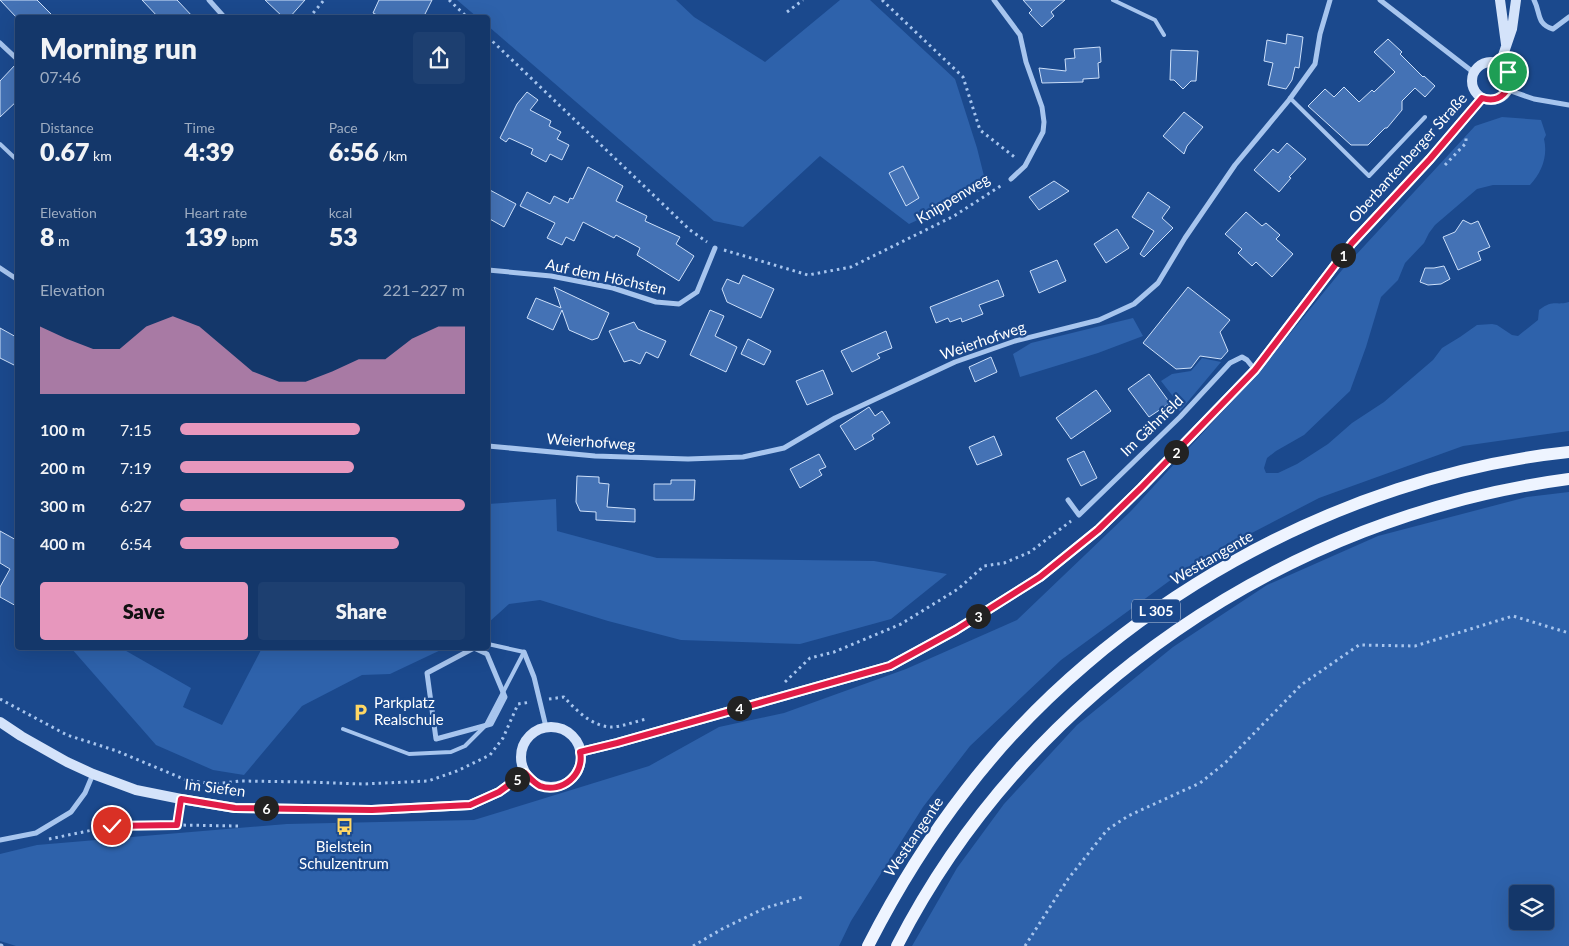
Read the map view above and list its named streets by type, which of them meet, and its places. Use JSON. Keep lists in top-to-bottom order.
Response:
{
  "streets": {
    "main road": [
      "Oberbantenberger Straße",
      "Westtangente",
      "L 305",
      "Im Siefen"
    ],
    "street": [
      "Knippenweg",
      "Auf dem Höchsten",
      "Weierhofweg",
      "Im Gähnfeld"
    ]
  },
  "crossings": [
    ["Oberbantenberger Straße", "Im Gähnfeld"],
    ["Oberbantenberger Straße", "Im Siefen"],
    ["Knippenweg", "Auf dem Höchsten"]
  ],
  "places": {
    "parking": ["Parkplatz Realschule"],
    "bus stop": ["Bielstein Schulzentrum"]
  },
  "page": {
    "heading": ["Morning run", "07:46"],
    "stats": [
      ["Distance", "0.67 km"],
      ["Time", "4:39"],
      ["Pace", "6:56 /km"],
      ["Elevation", "8 m"],
      ["Heart rate", "139 bpm"],
      ["kcal", "53"]
    ],
    "pins": [
      "1",
      "2",
      "3",
      "4",
      "5",
      "6"
    ],
    "chart": ["Elevation", "221–227 m"],
    "list": [
      {
        "name": "100 m",
        "note": "7:15"
      },
      {
        "name": "200 m",
        "note": "7:19"
      },
      {
        "name": "300 m",
        "note": "6:27"
      },
      {
        "name": "400 m",
        "note": "6:54"
      }
    ],
    "buttons": ["Save", "Share"]
  }
}
